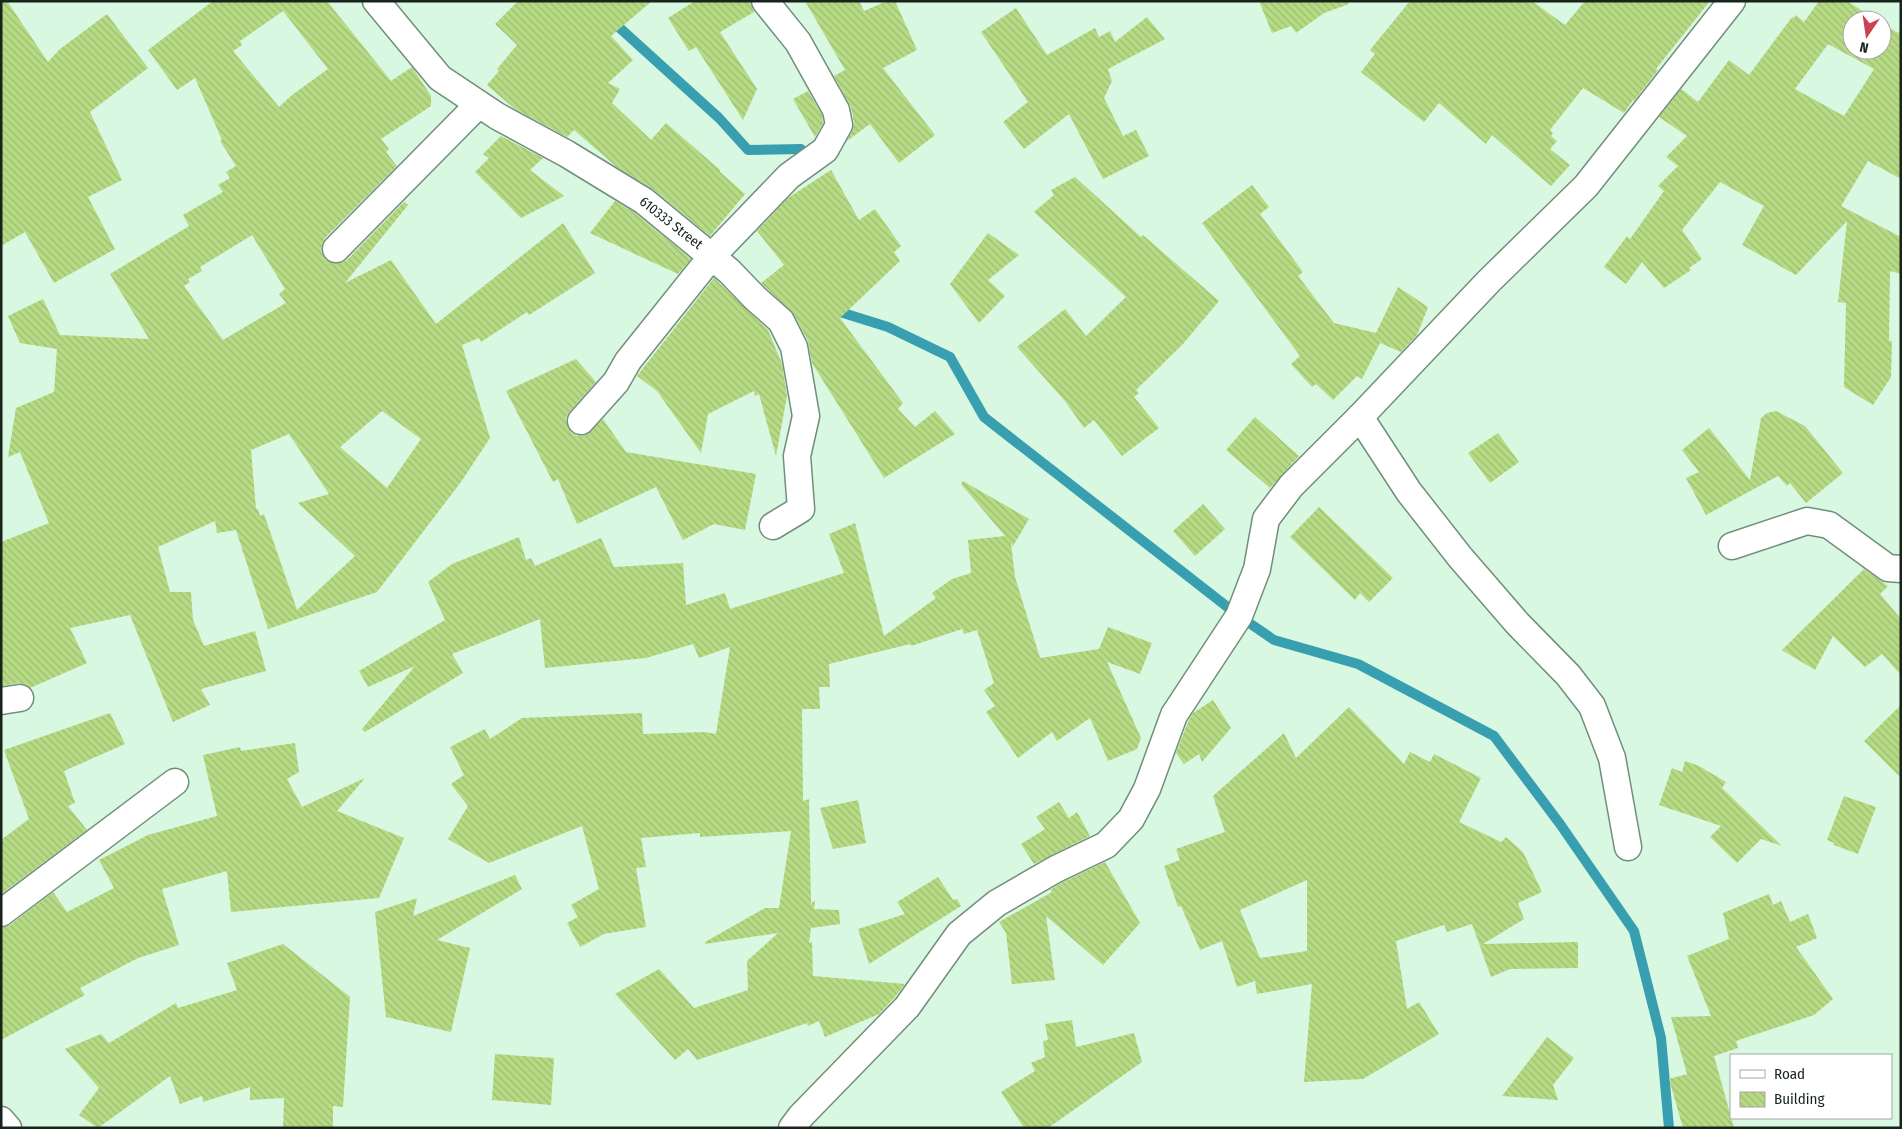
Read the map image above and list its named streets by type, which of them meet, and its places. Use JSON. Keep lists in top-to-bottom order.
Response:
{
  "streets": {
    "street": ["610333 Street"]
  },
  "legend": ["Road", "Building"],
  "north": "bottom"
}
